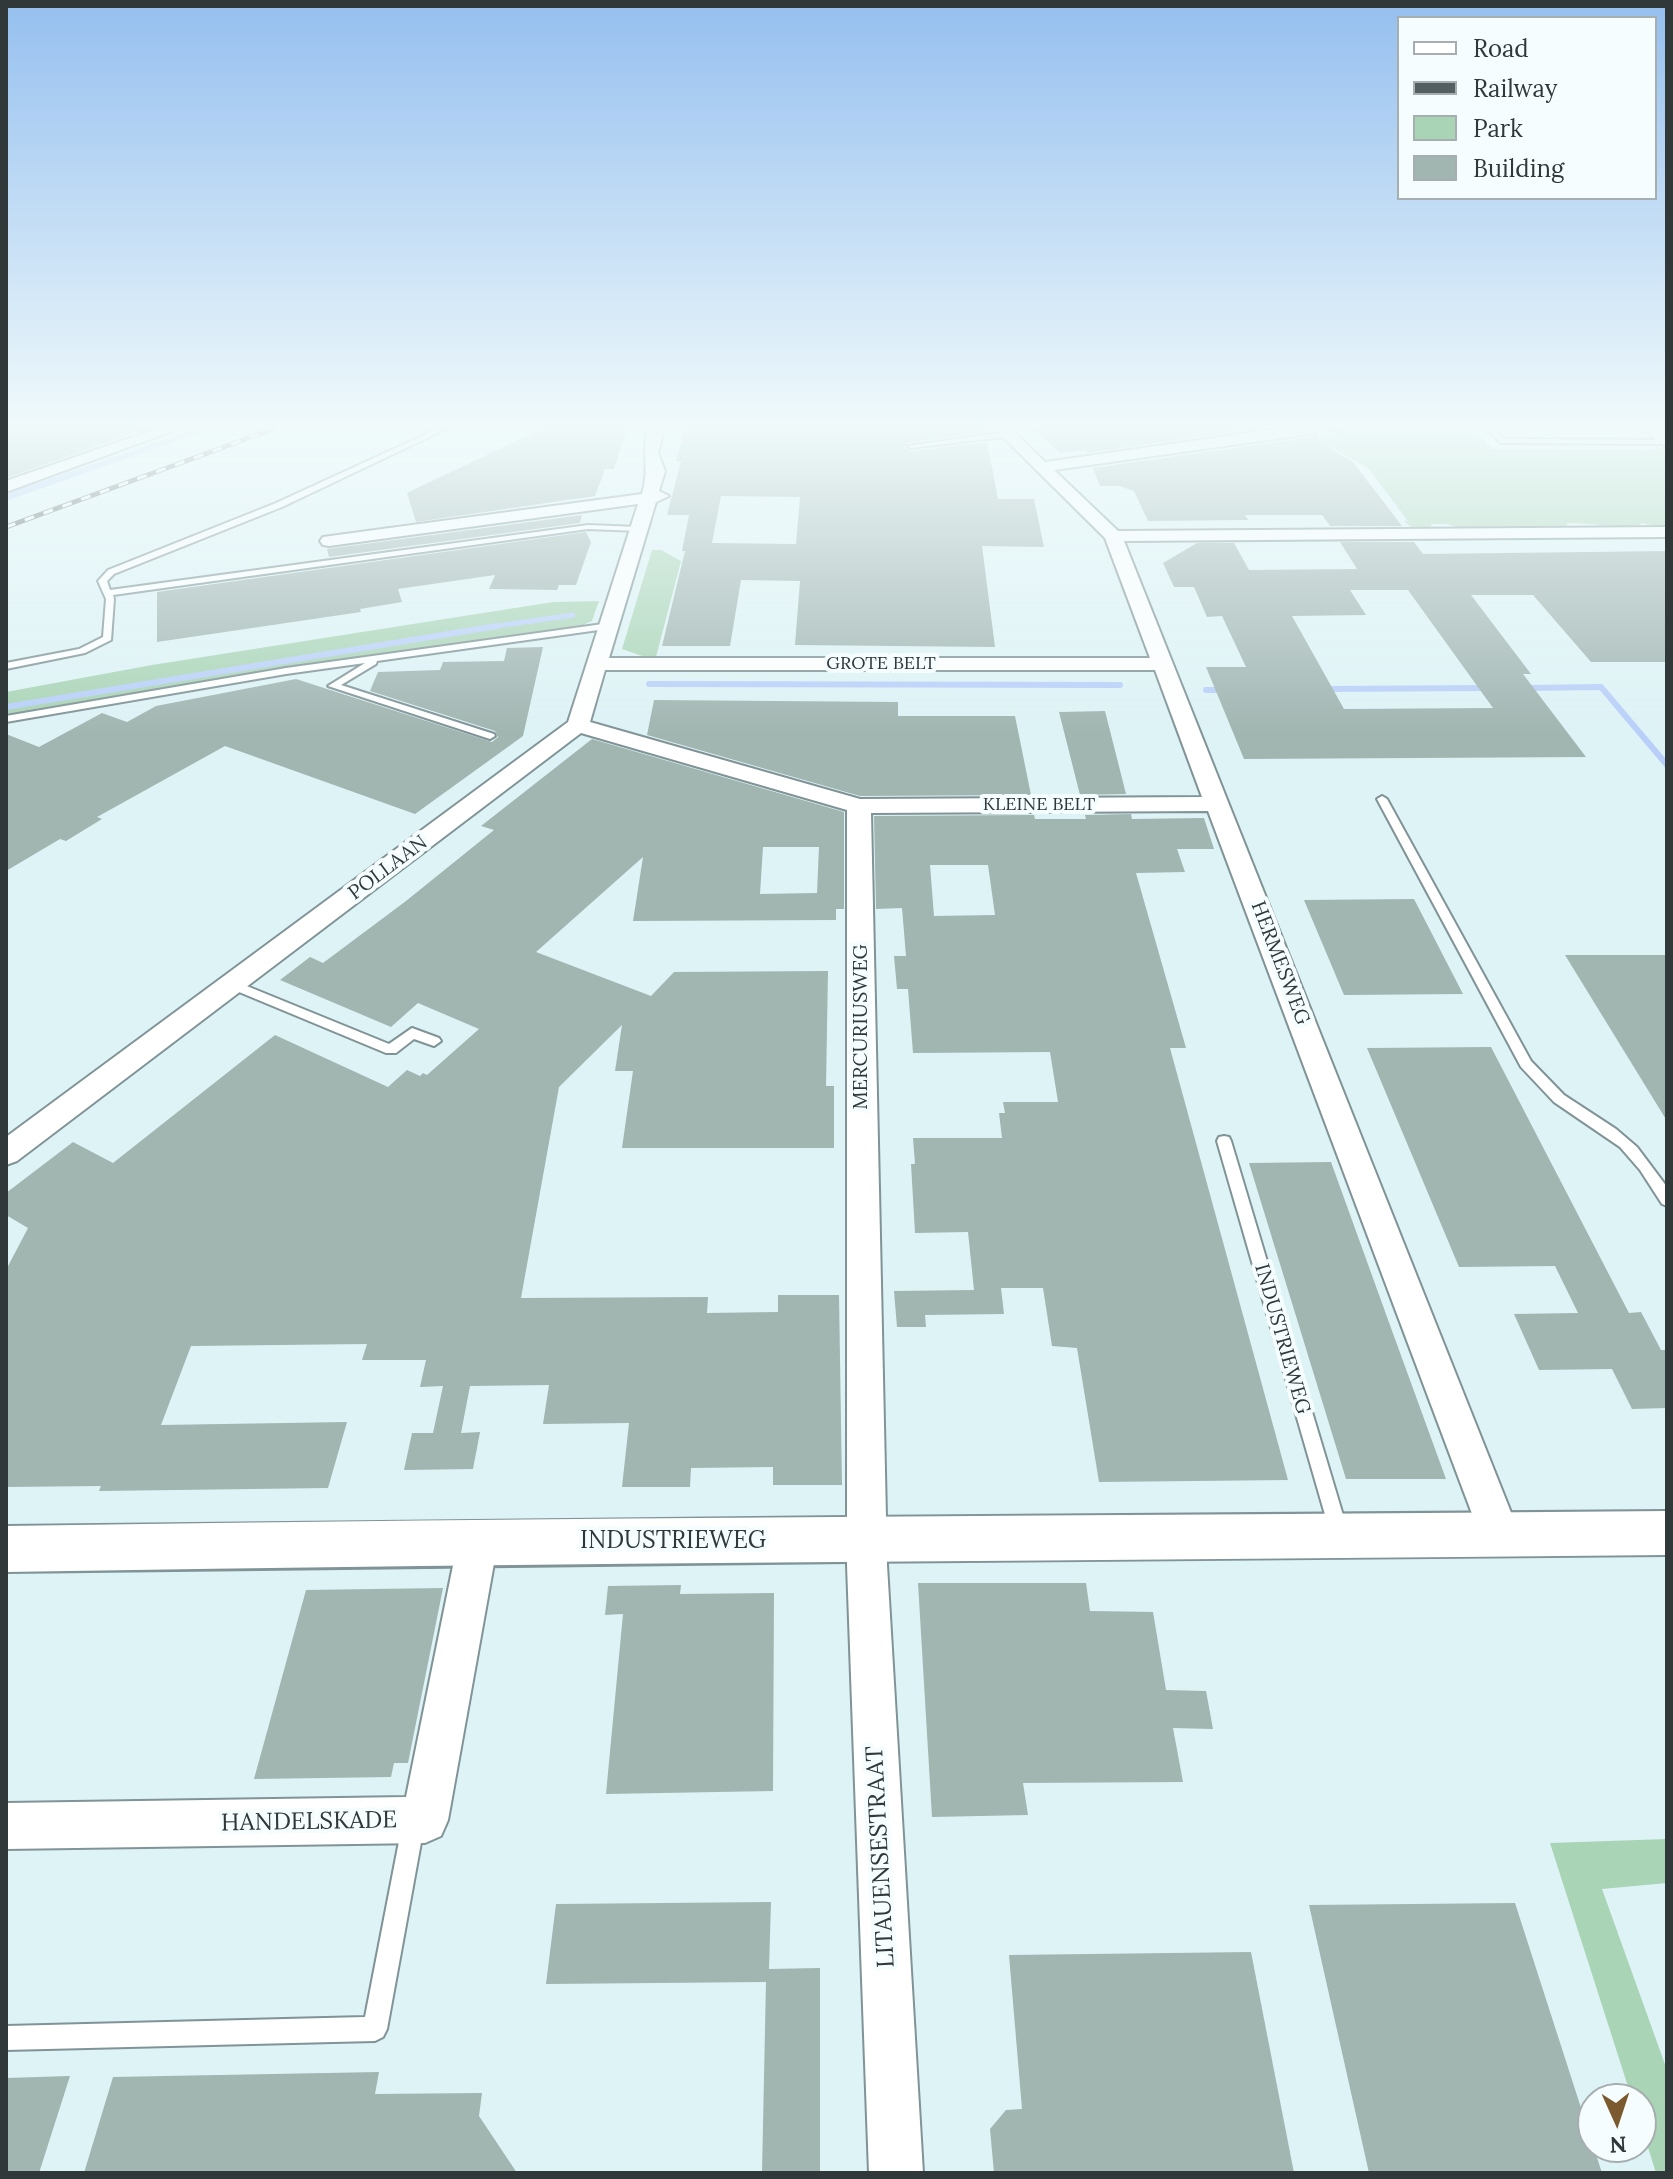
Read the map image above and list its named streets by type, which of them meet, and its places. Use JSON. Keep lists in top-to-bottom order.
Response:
{
  "streets": {
    "street": [
      "GROTE BELT",
      "KLEINE BELT",
      "POLLAAN",
      "HERMESWEG",
      "MERCURIUSWEG",
      "INDUSTRIEWEG",
      "HANDELSKADE",
      "LITAUENSESTRAAT"
    ]
  },
  "crossings": [
    ["GROTE BELT", "HERMESWEG"],
    ["KLEINE BELT", "HERMESWEG"],
    ["KLEINE BELT", "MERCURIUSWEG"],
    ["HERMESWEG", "INDUSTRIEWEG"],
    ["MERCURIUSWEG", "INDUSTRIEWEG"],
    ["MERCURIUSWEG", "LITAUENSESTRAAT"],
    ["INDUSTRIEWEG", "HANDELSKADE"],
    ["INDUSTRIEWEG", "LITAUENSESTRAAT"]
  ],
  "legend": [
    "Road",
    "Railway",
    "Park",
    "Building"
  ],
  "north": "bottom"
}
